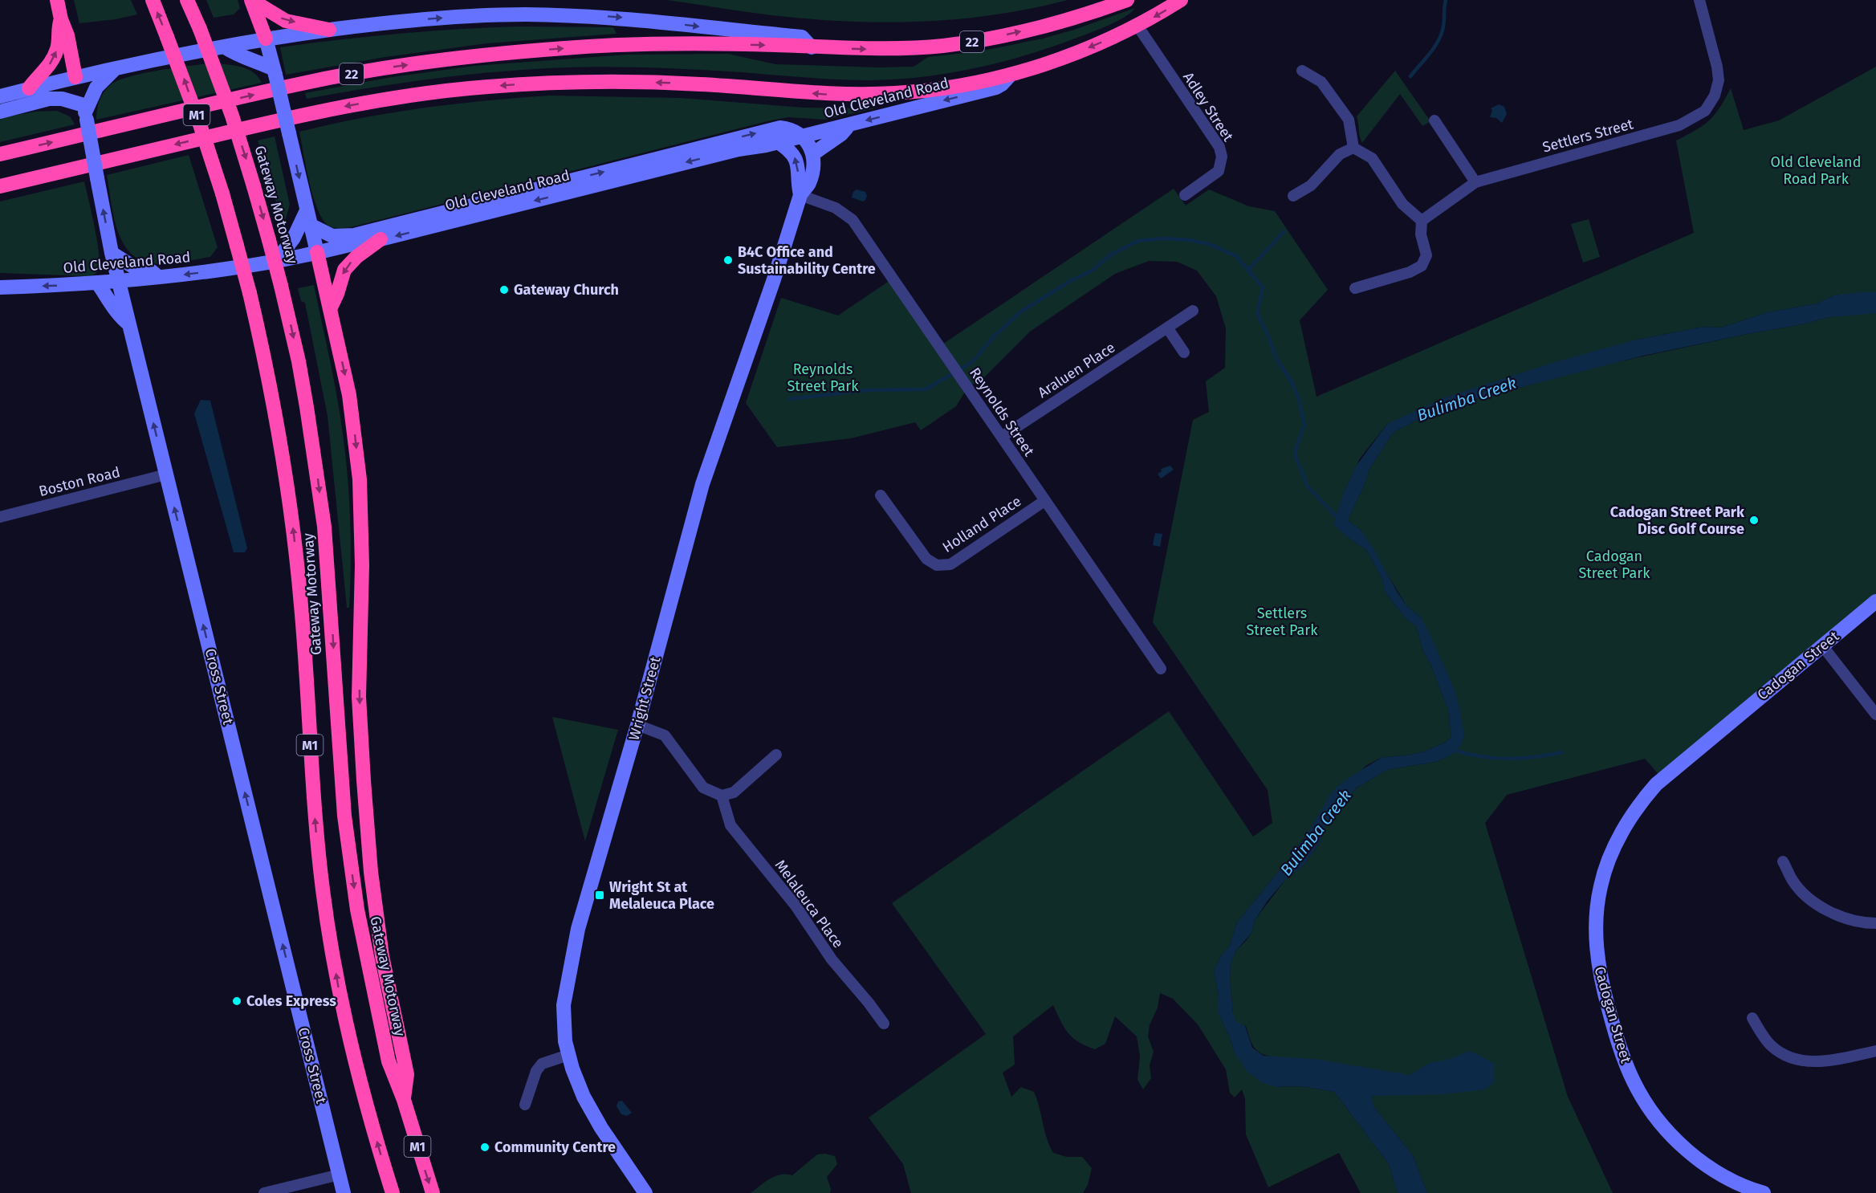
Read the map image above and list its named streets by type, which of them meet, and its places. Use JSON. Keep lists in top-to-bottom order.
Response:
{
  "streets": {
    "highway": [
      "22",
      "Old Cleveland Road",
      "M1",
      "Gateway Motorway"
    ],
    "main road": ["Cadogan Street", "Cross Street", "Wright Street"],
    "street": [
      "Adley Street",
      "Settlers Street",
      "Araluen Place",
      "Reynolds Street",
      "Boston Road",
      "Holland Place",
      "Melaleuca Place"
    ]
  },
  "crossings": [
    ["Old Cleveland Road", "Adley Street"],
    ["Old Cleveland Road", "Cross Street"],
    ["Old Cleveland Road", "Wright Street"],
    ["Araluen Place", "Reynolds Street"],
    ["Reynolds Street", "Holland Place"],
    ["Reynolds Street", "Wright Street"],
    ["Boston Road", "Cross Street"]
  ],
  "one_way": ["Cross Street"],
  "water": ["Bulimba Creek"],
  "parks": [
    "Old Cleveland Road Park",
    "Reynolds Street Park",
    "Cadogan Street Park",
    "Settlers Street Park"
  ],
  "places": {
    "other": [
      "B4C Office and Sustainability Centre",
      "Gateway Church",
      "Cadogan Street Park Disc Golf Course",
      "Coles Express",
      "Community Centre"
    ],
    "transit": ["Wright St at Melaleuca Place"]
  }
}
